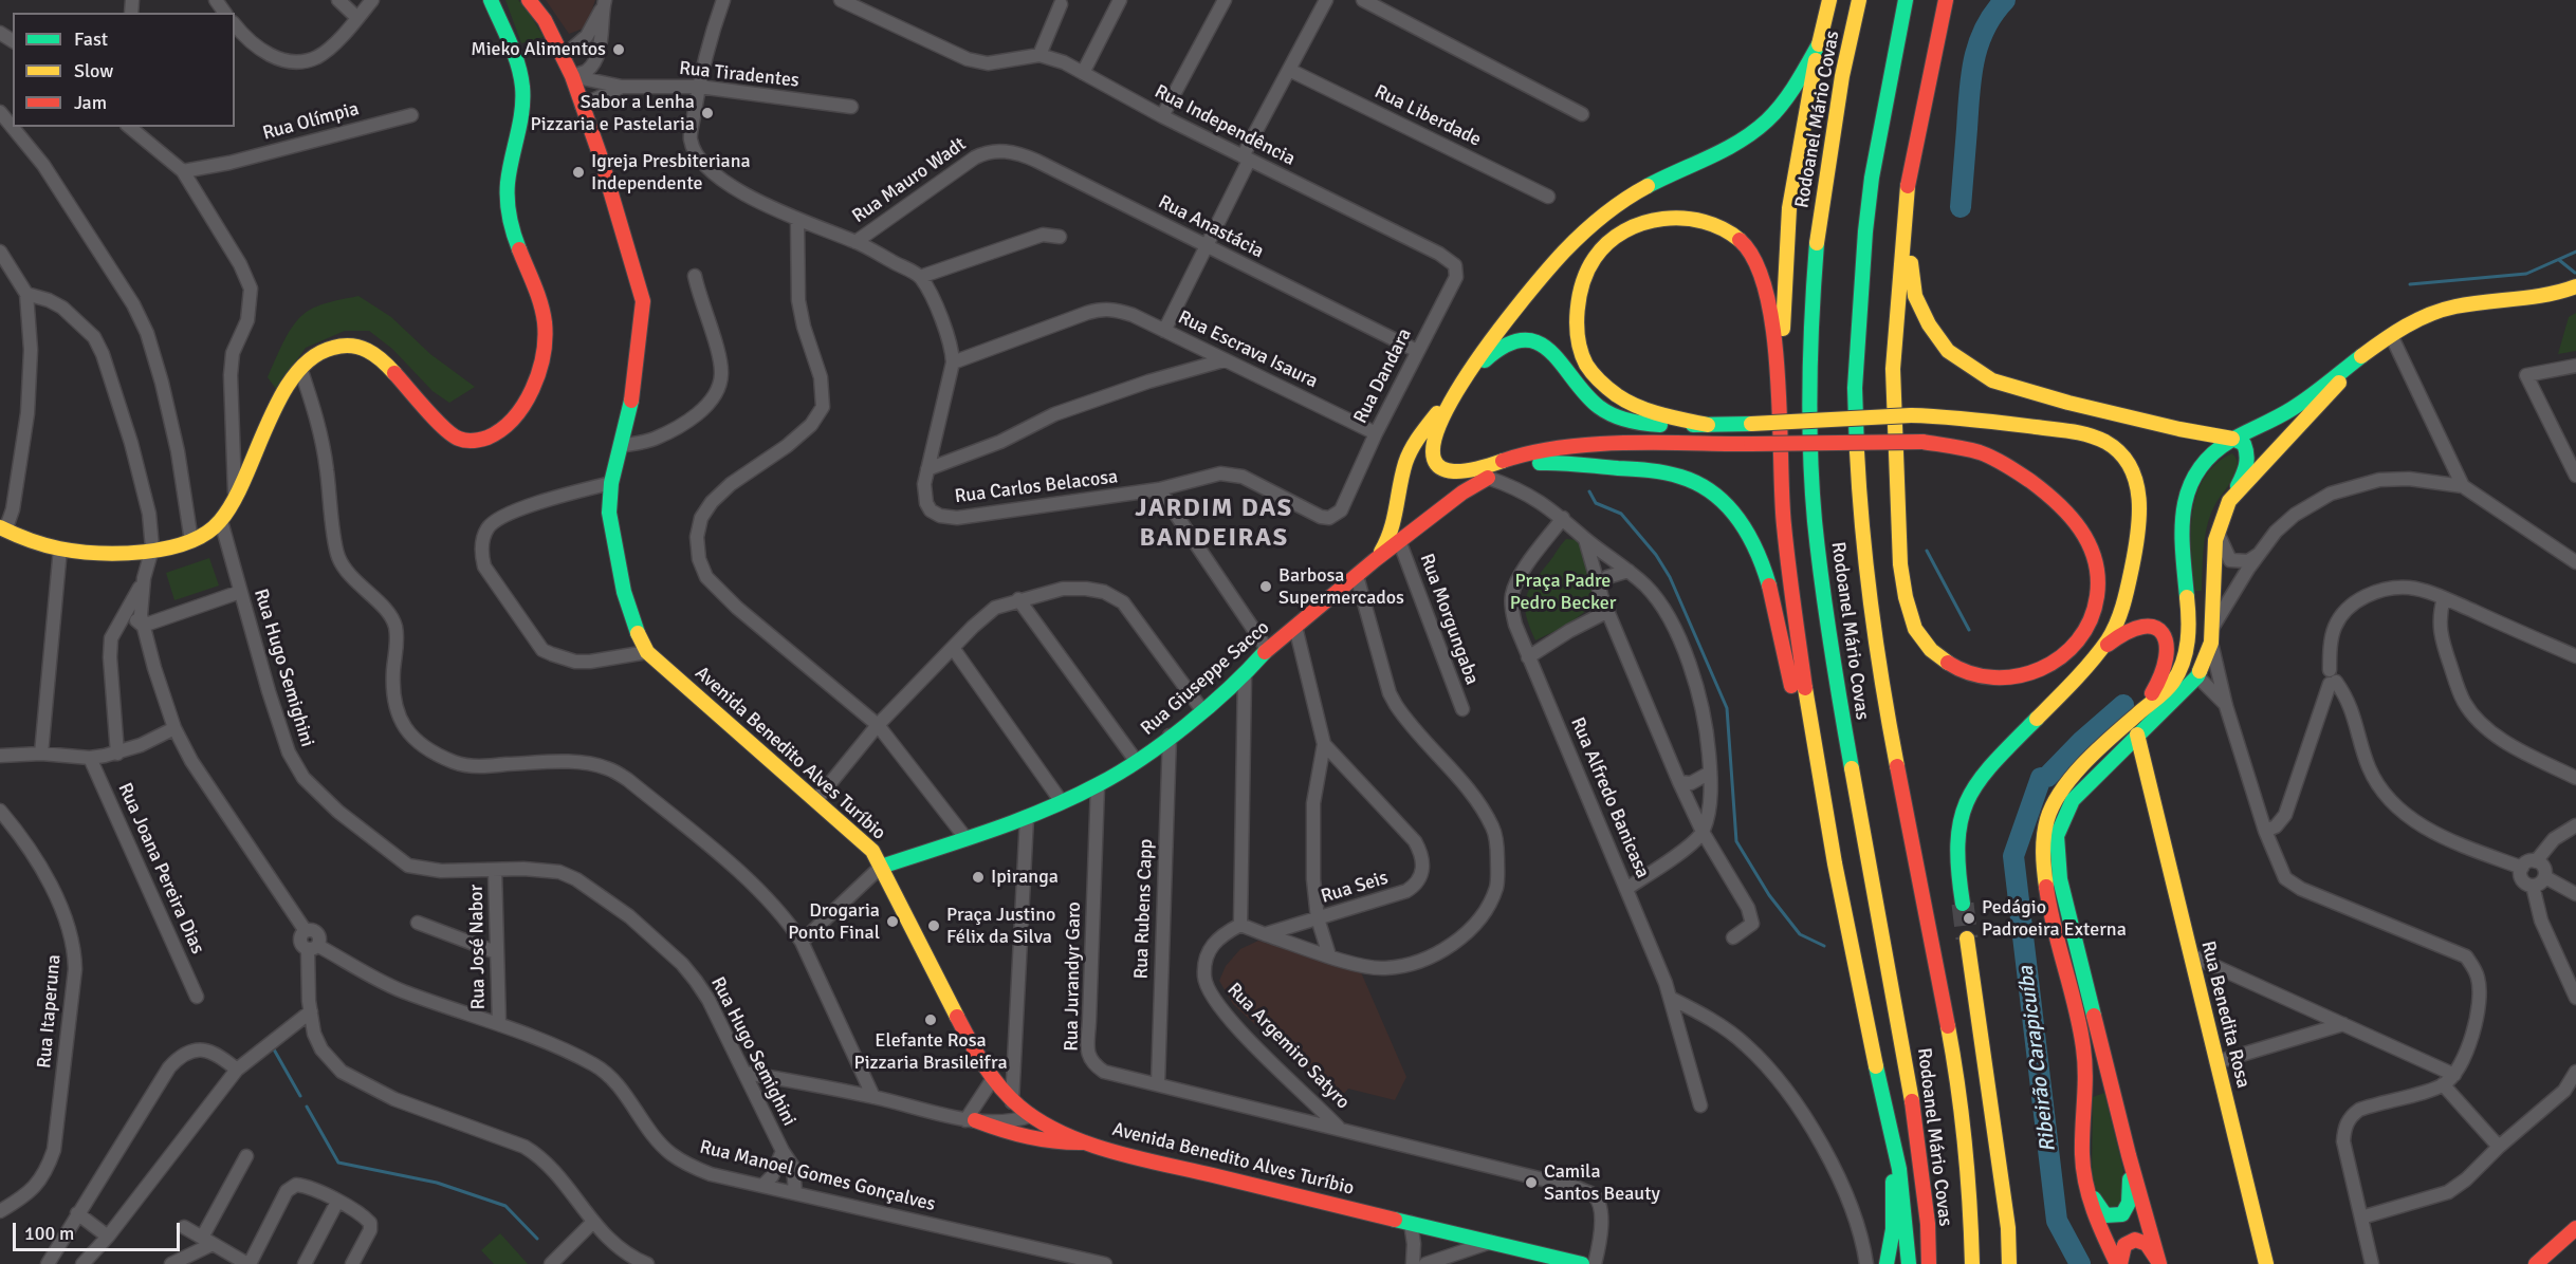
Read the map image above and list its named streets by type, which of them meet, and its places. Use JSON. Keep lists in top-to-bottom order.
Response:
{
  "streets": {
    "main road": [
      "Rodoanel Mário Covas",
      "Rua Giuseppe Sacco",
      "Avenida Benedito Alves Turíbio",
      "Rua Benedita Rosa"
    ],
    "street": [
      "Rua Tiradentes",
      "Rua Liberdade",
      "Rua Olímpia",
      "Rua Independência",
      "Rua Mauro Wadt",
      "Rua Anastácia",
      "Rua Escrava Isaura",
      "Rua Dandara",
      "Rua Carlos Belacosa",
      "Rua Morgungaba",
      "Rua Hugo Semighini",
      "Rua Alfredo Banicasa",
      "Rua Joana Pereira Dias",
      "Rua Seis",
      "Rua Rubens Capp",
      "Rua José Nabor",
      "Rua Jurandyr Garo",
      "Rua Itaperuna",
      "Rua Argemiro Satyro",
      "Rua Manoel Gomes Gonçalves"
    ]
  },
  "crossings": [
    ["Rua Tiradentes", "Avenida Benedito Alves Turíbio"],
    ["Rua Independência", "Rua Dandara"],
    ["Rua Mauro Wadt", "Rua Anastácia"],
    ["Rua Anastácia", "Rua Dandara"],
    ["Rua Escrava Isaura", "Rua Dandara"],
    ["Rua Escrava Isaura", "Rua Carlos Belacosa"],
    ["Rua Dandara", "Rua Carlos Belacosa"],
    ["Rua Morgungaba", "Rua Giuseppe Sacco"],
    ["Rua Hugo Semighini", "Rua José Nabor"],
    ["Rua Hugo Semighini", "Rua Manoel Gomes Gonçalves"],
    ["Rua Giuseppe Sacco", "Avenida Benedito Alves Turíbio"],
    ["Rua Giuseppe Sacco", "Rua Rubens Capp"],
    ["Rua Giuseppe Sacco", "Rua Jurandyr Garo"],
    ["Rua Rubens Capp", "Rua Jurandyr Garo"],
    ["Rua José Nabor", "Rua Manoel Gomes Gonçalves"],
    ["Rua Jurandyr Garo", "Rua Argemiro Satyro"]
  ],
  "districts": ["JARDIM DAS BANDEIRAS"],
  "water": ["Ribeirão Carapicuíba"],
  "parks": ["Praça Padre Pedro Becker"],
  "places": [
    "Mieko Alimentos",
    "Sabor a Lenha Pizzaria e Pastelaria",
    "Igreja Presbiteriana Independente",
    "Barbosa Supermercados",
    "Ipiranga",
    "Pedágio Padroeira Externa",
    "Drogaria Ponto Final",
    "Praça Justino Félix da Silva",
    "Elefante Rosa Pizzaria Brasileifra",
    "Camila Santos Beauty"
  ],
  "legend": ["Fast", "Slow", "Jam"],
  "scale_bar": "100 m"
}
